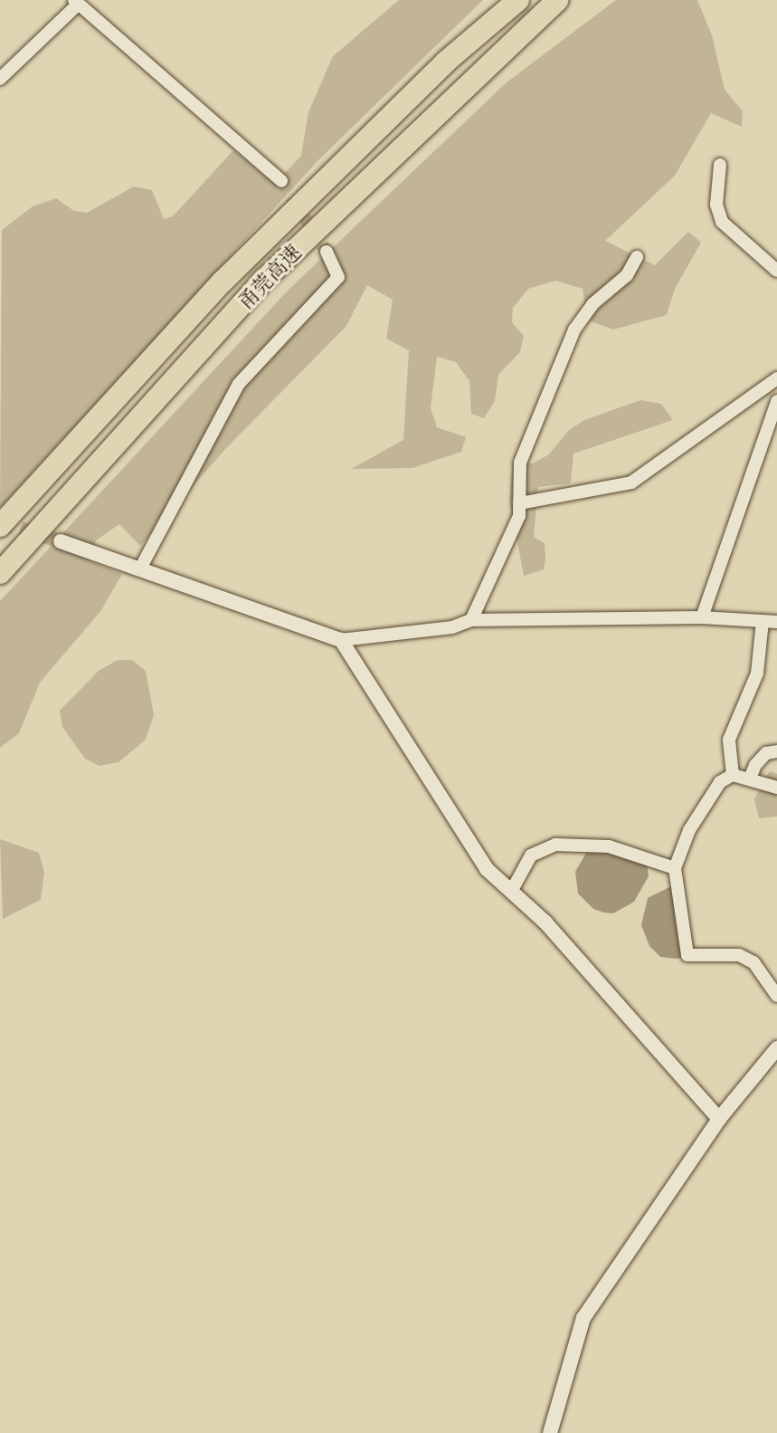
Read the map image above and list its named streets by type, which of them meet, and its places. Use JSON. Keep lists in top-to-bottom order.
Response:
{
  "streets": {
    "highway": ["甬莞高速"]
  }
}
